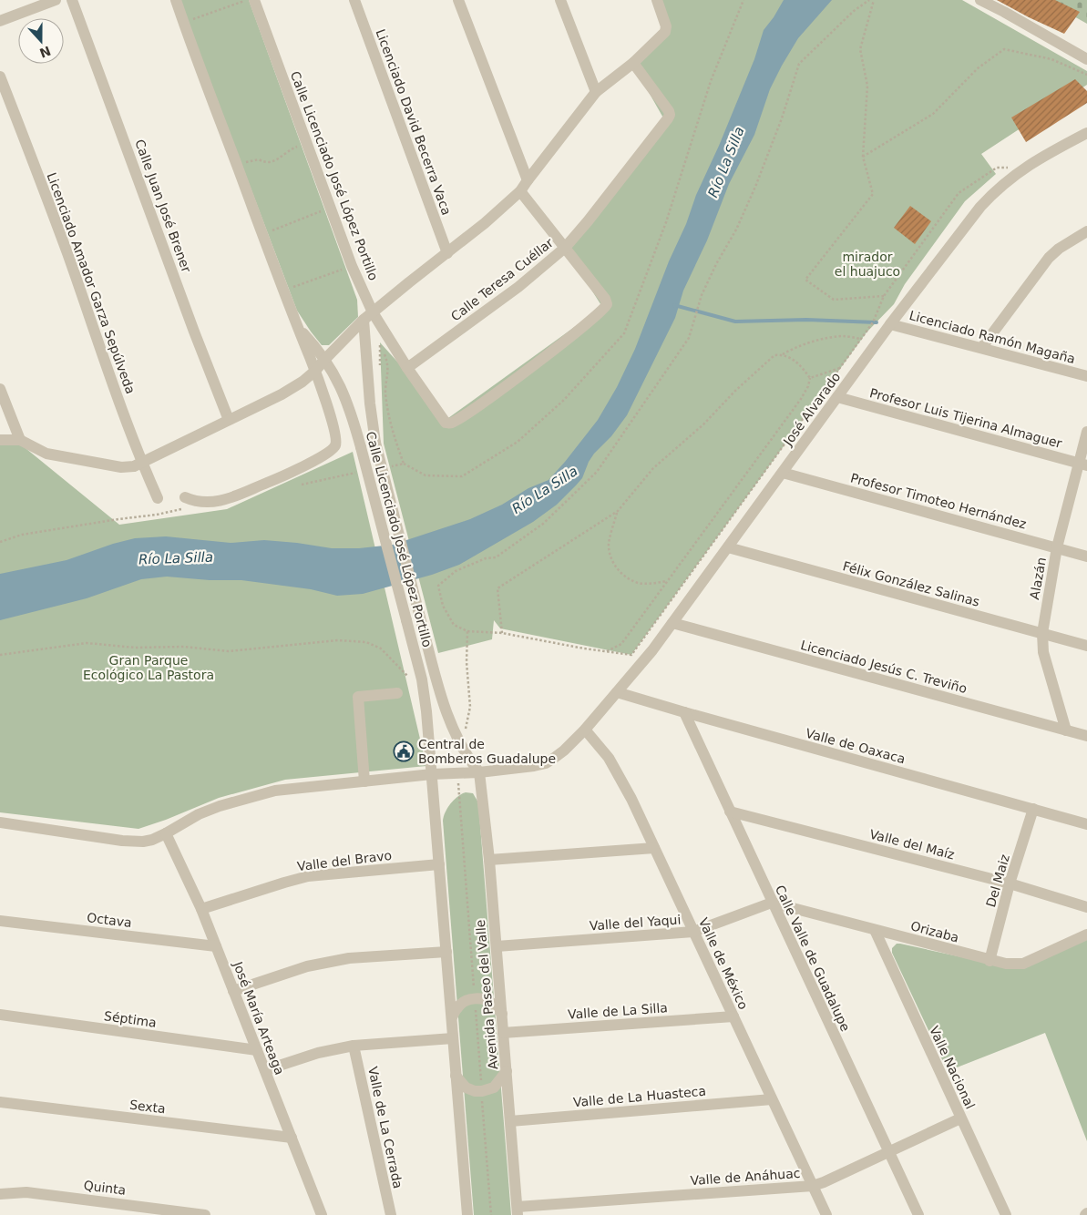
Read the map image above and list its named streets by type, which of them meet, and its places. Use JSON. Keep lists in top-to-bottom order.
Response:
{
  "streets": {
    "street": [
      "Licenciado David Becerra Vaca",
      "Calle Licenciado José López Portillo",
      "Calle Juan José Brener",
      "Calle Teresa Cuéllar",
      "Licenciado Amador Garza Sepúlveda",
      "Licenciado Ramón Magaña",
      "José Alvarado",
      "Profesor Luis Tijerina Almaguer",
      "Profesor Timoteo Hernández",
      "Alazán",
      "Félix González Salinas",
      "Licenciado Jesús C. Treviño",
      "Valle de Oaxaca",
      "Valle del Maíz",
      "Valle del Bravo",
      "Del Maiz",
      "Octava",
      "Valle del Yaqui",
      "Orizaba",
      "Calle Valle de Guadalupe",
      "Valle de México",
      "Avenida Paseo del Valle",
      "Valle de La Silla",
      "José María Arteaga",
      "Séptima",
      "Valle Nacional",
      "Valle de La Huasteca",
      "Sexta",
      "Valle de La Cerrada",
      "Valle de Anáhuac",
      "Quinta"
    ]
  },
  "crossings": [
    ["Calle Licenciado José López Portillo", "Calle Teresa Cuéllar"],
    ["Calle Licenciado José López Portillo", "José Alvarado"],
    ["Calle Licenciado José López Portillo", "Avenida Paseo del Valle"],
    ["Licenciado Ramón Magaña", "José Alvarado"],
    ["José Alvarado", "Profesor Luis Tijerina Almaguer"],
    ["José Alvarado", "Profesor Timoteo Hernández"],
    ["José Alvarado", "Félix González Salinas"],
    ["José Alvarado", "Licenciado Jesús C. Treviño"],
    ["José Alvarado", "Valle de Oaxaca"],
    ["José Alvarado", "Valle de México"],
    ["José Alvarado", "Avenida Paseo del Valle"],
    ["José Alvarado", "José María Arteaga"],
    ["Profesor Luis Tijerina Almaguer", "Alazán"],
    ["Profesor Timoteo Hernández", "Alazán"],
    ["Alazán", "Félix González Salinas"],
    ["Alazán", "Licenciado Jesús C. Treviño"],
    ["Valle de Oaxaca", "Del Maiz"],
    ["Valle de Oaxaca", "Calle Valle de Guadalupe"],
    ["Valle del Maíz", "Del Maiz"],
    ["Valle del Maíz", "Calle Valle de Guadalupe"],
    ["Valle del Bravo", "José María Arteaga"],
    ["Del Maiz", "Orizaba"],
    ["Octava", "José María Arteaga"],
    ["Valle del Yaqui", "Orizaba"],
    ["Valle del Yaqui", "Calle Valle de Guadalupe"],
    ["Valle del Yaqui", "Valle de México"],
    ["Valle del Yaqui", "Avenida Paseo del Valle"],
    ["Orizaba", "Calle Valle de Guadalupe"],
    ["Orizaba", "Valle Nacional"],
    ["Calle Valle de Guadalupe", "Valle de Anáhuac"],
    ["Valle de México", "Valle de La Silla"],
    ["Valle de México", "Valle de La Huasteca"],
    ["Valle de México", "Valle de Anáhuac"],
    ["Avenida Paseo del Valle", "Valle de La Silla"],
    ["Avenida Paseo del Valle", "Valle de La Huasteca"],
    ["Avenida Paseo del Valle", "Valle de Anáhuac"],
    ["José María Arteaga", "Séptima"],
    ["José María Arteaga", "Sexta"],
    ["Valle Nacional", "Valle de Anáhuac"]
  ],
  "water": ["Río La Silla"],
  "parks": ["mirador el huajuco", "Gran Parque Ecológico La Pastora"],
  "places": {
    "public building": ["Central de Bomberos Guadalupe"]
  },
  "north": "bottom"
}
